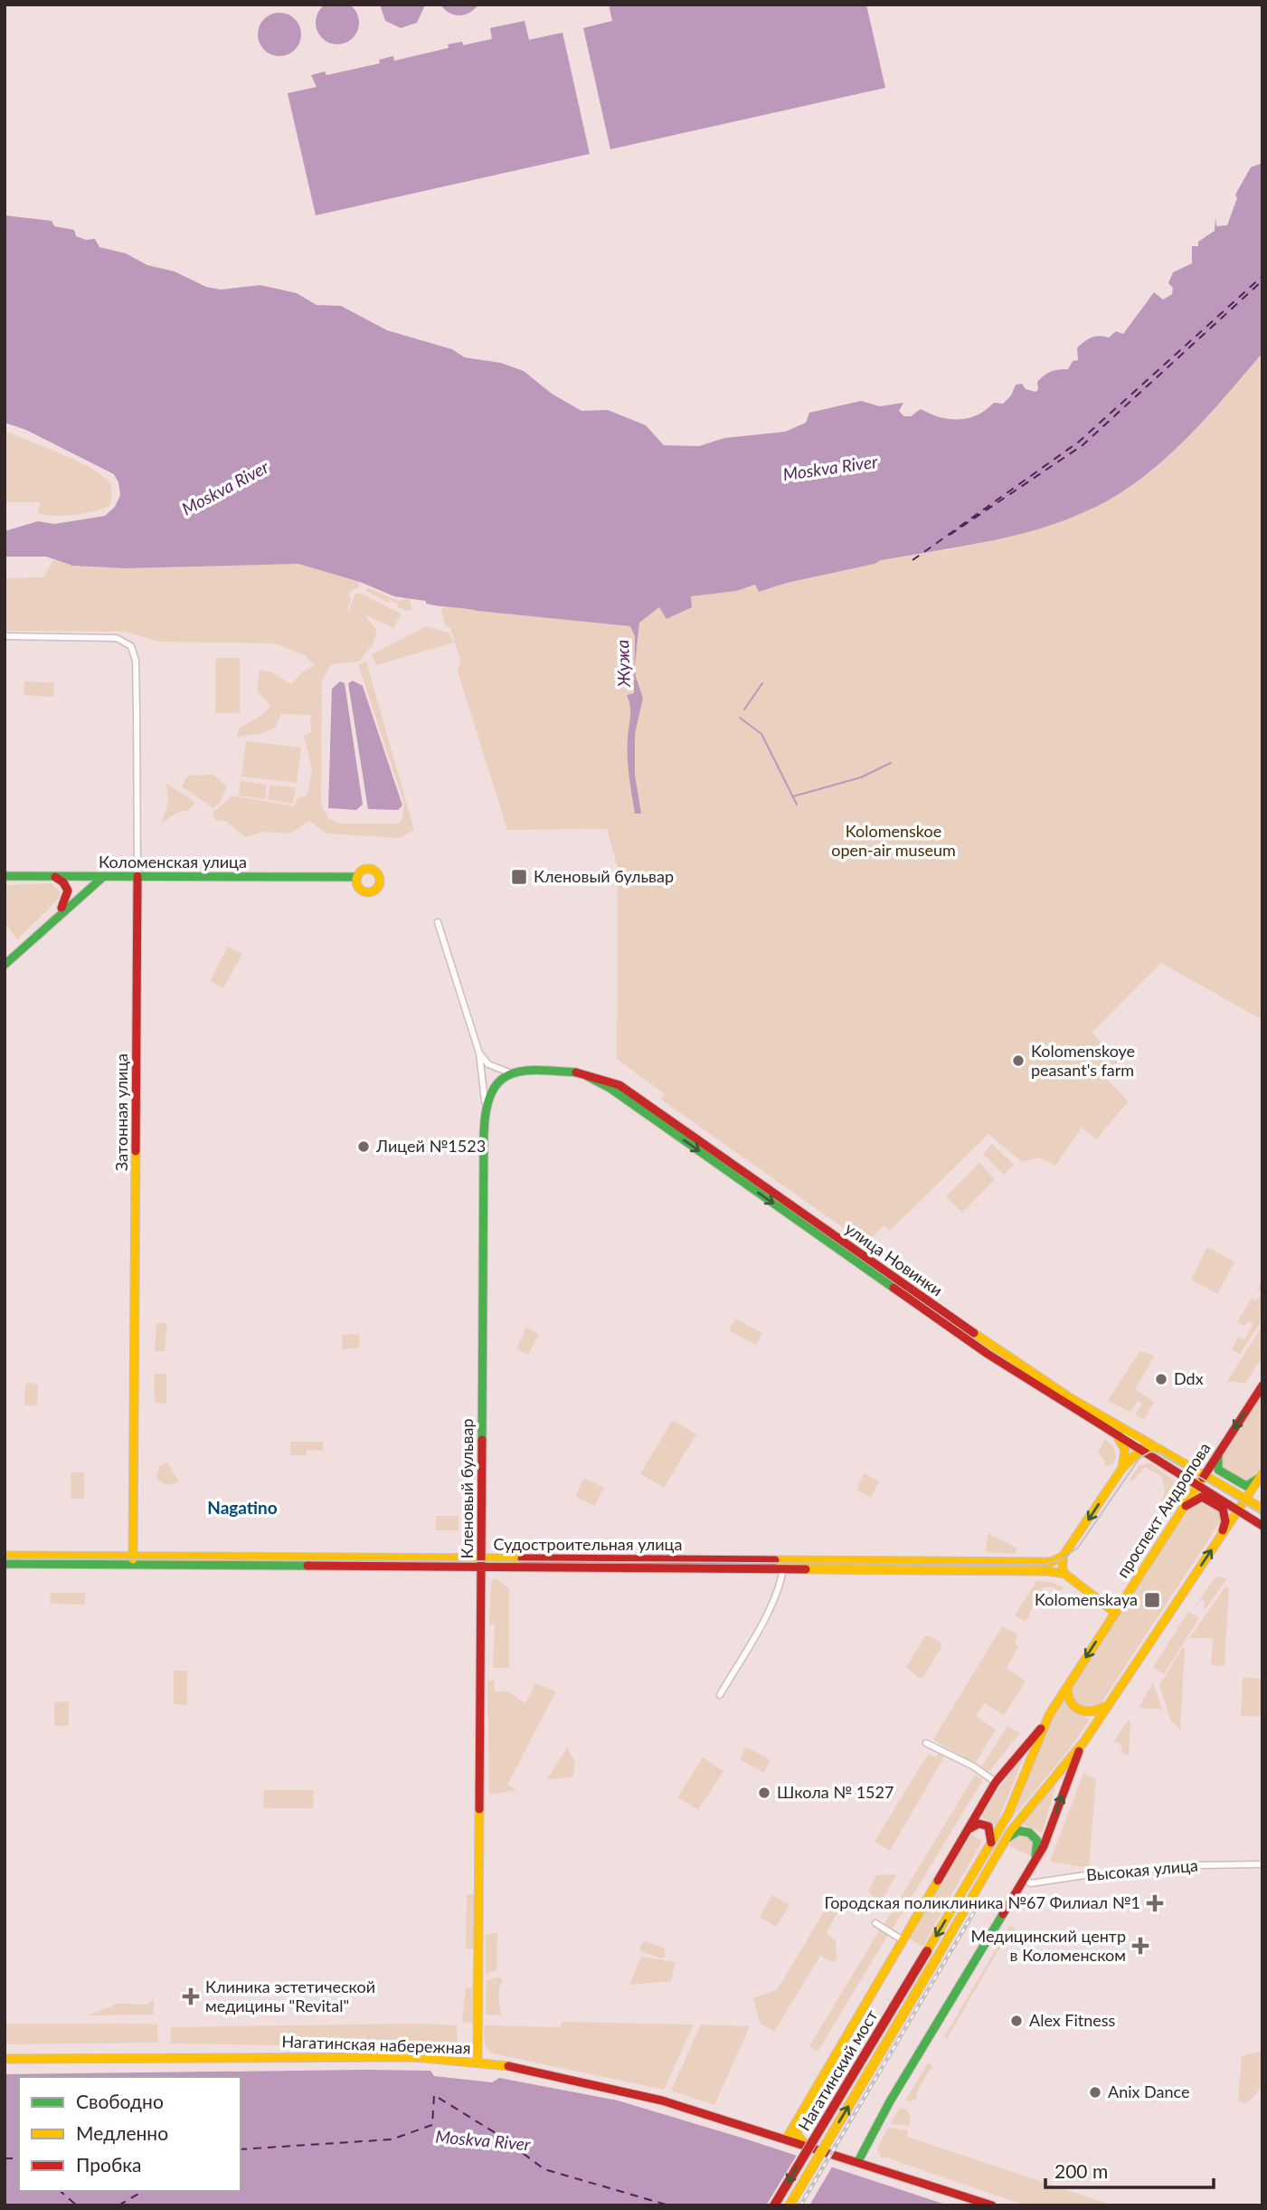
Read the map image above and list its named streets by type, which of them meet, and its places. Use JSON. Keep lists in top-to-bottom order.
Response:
{
  "streets": {
    "street": [
      "Коломенская улица",
      "Затонная улица",
      "улица Новинки",
      "Кленовый бульвар",
      "проспект Андропова",
      "Судостроительная улица",
      "Высокая улица",
      "Нагатинская набережная",
      "Нагатинский мост"
    ]
  },
  "crossings": [
    ["Коломенская улица", "Затонная улица"],
    ["Затонная улица", "Судостроительная улица"],
    ["улица Новинки", "Кленовый бульвар"],
    ["улица Новинки", "проспект Андропова"],
    ["Кленовый бульвар", "Судостроительная улица"],
    ["Кленовый бульвар", "Нагатинская набережная"],
    ["проспект Андропова", "Нагатинский мост"]
  ],
  "districts": ["Nagatino"],
  "water": ["Moskva River", "Жужа"],
  "parks": ["Kolomenskoe open-air museum"],
  "places": {
    "transit": ["Кленовый бульвар", "Kolomenskaya"],
    "other": [
      "Kolomenskoye peasant's farm",
      "Лицей №1523",
      "Ddx",
      "Школа № 1527",
      "Alex Fitness",
      "Anix Dance"
    ],
    "health": ["Городская поликлиника №67 Филиал №1", "Медицинский центр в Коломенском", "Клиника эстетической медицины \"Revital\""]
  },
  "legend": ["Свободно", "Медленно", "Пробка"],
  "scale_bar": "200 m"
}
